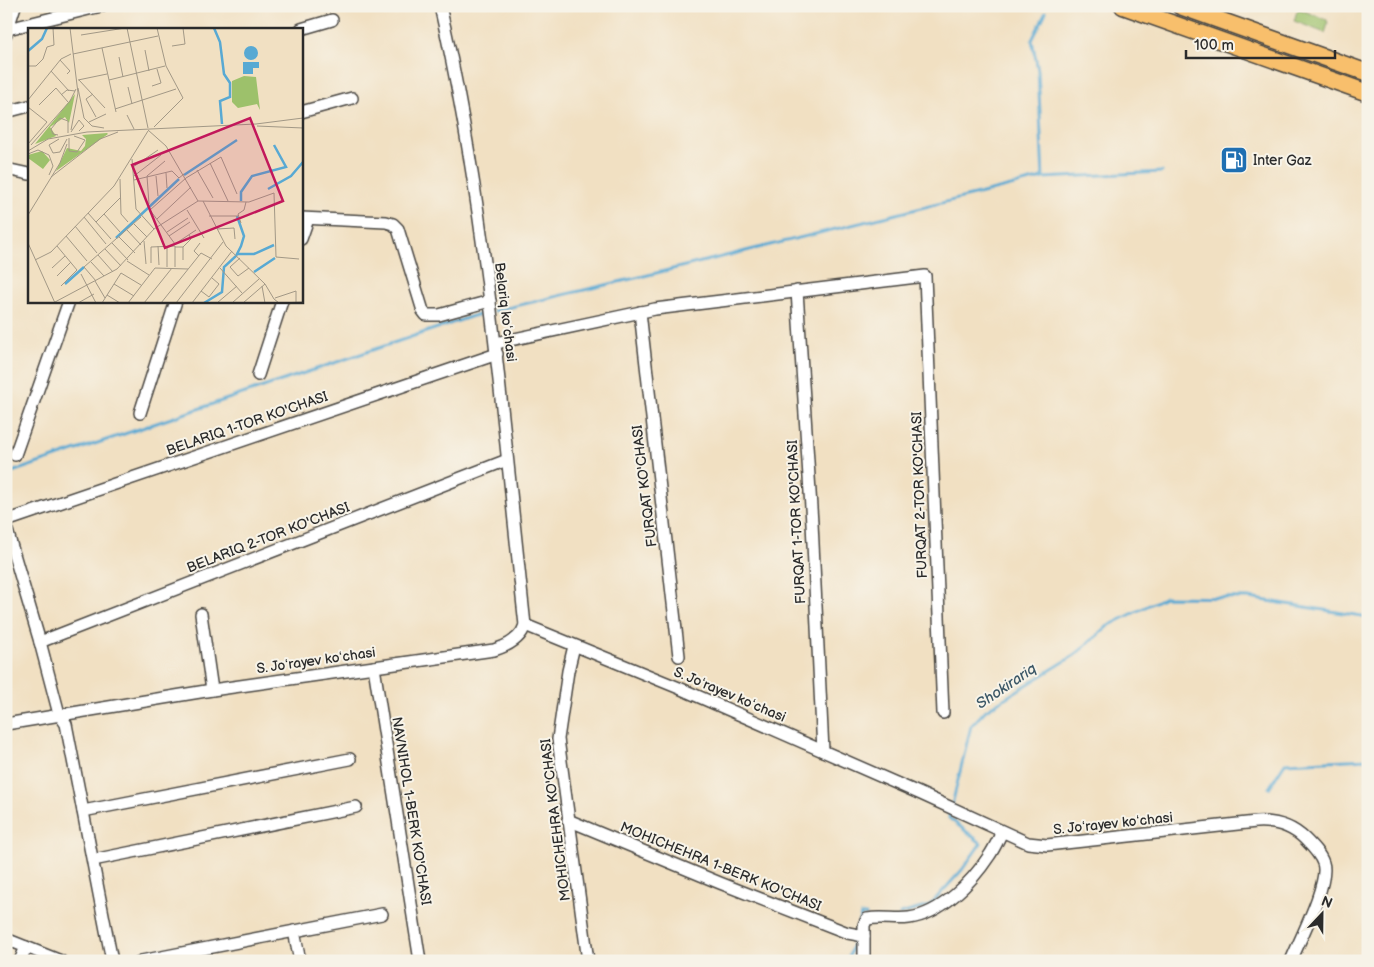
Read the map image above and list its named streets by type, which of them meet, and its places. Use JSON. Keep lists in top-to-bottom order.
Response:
{
  "streets": {
    "street": [
      "Belariq koʻchasi",
      "BELARIQ 1-TOR KO'CHASI",
      "FURQAT KO'CHASI",
      "FURQAT 2-TOR KO'CHASI",
      "FURQAT 1-TOR KO'CHASI",
      "BELARIQ 2-TOR KO'CHASI",
      "S. Joʻrayev koʻchasi",
      "NAVNIHOL 1-BERK KO'CHASI",
      "MOHICHEHRA KO'CHASI",
      "MOHICHEHRA 1-BERK KO'CHASI"
    ]
  },
  "crossings": [
    ["Belariq koʻchasi", "BELARIQ 1-TOR KO'CHASI"],
    ["Belariq koʻchasi", "BELARIQ 2-TOR KO'CHASI"],
    ["Belariq koʻchasi", "S. Joʻrayev koʻchasi"],
    ["BELARIQ 1-TOR KO'CHASI", "FURQAT KO'CHASI"],
    ["BELARIQ 1-TOR KO'CHASI", "FURQAT 2-TOR KO'CHASI"],
    ["BELARIQ 1-TOR KO'CHASI", "FURQAT 1-TOR KO'CHASI"],
    ["FURQAT 1-TOR KO'CHASI", "S. Joʻrayev koʻchasi"],
    ["S. Joʻrayev koʻchasi", "NAVNIHOL 1-BERK KO'CHASI"],
    ["S. Joʻrayev koʻchasi", "MOHICHEHRA KO'CHASI"],
    ["MOHICHEHRA KO'CHASI", "MOHICHEHRA 1-BERK KO'CHASI"]
  ],
  "water": ["Shokirariq"],
  "places": {
    "fuel station": ["Inter Gaz"]
  },
  "scale_bar": "100 m",
  "north": "top"
}
